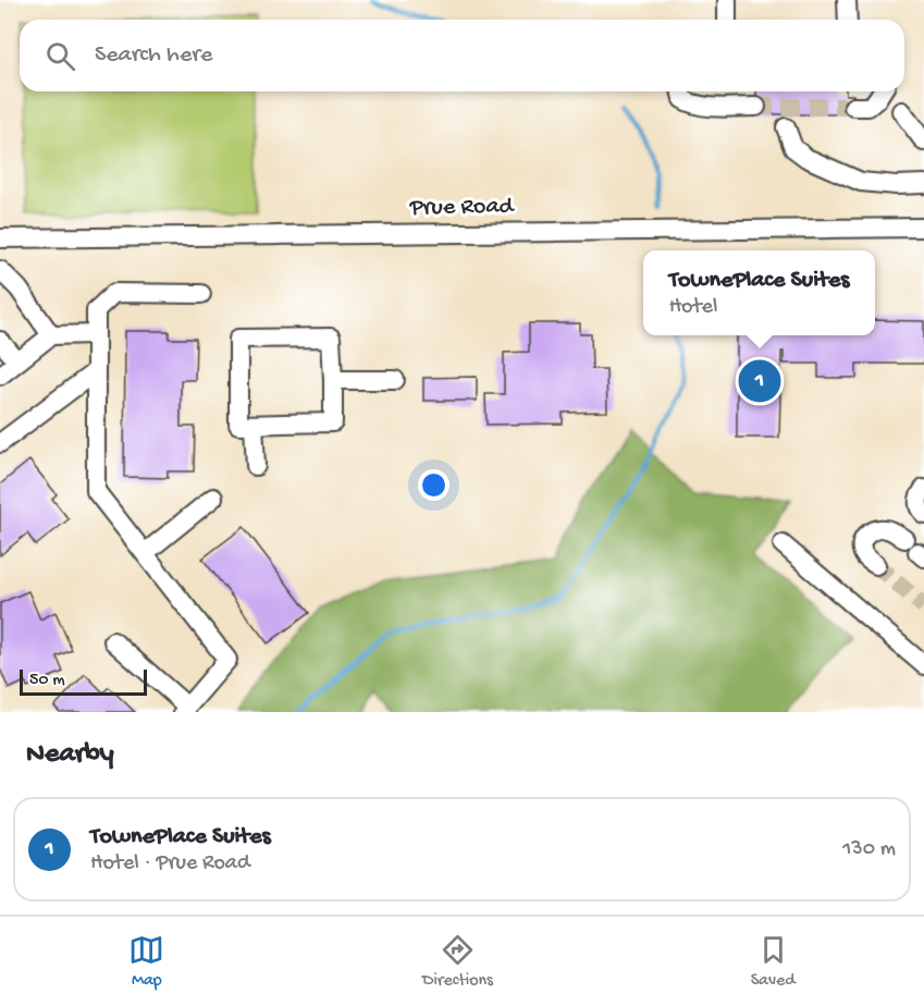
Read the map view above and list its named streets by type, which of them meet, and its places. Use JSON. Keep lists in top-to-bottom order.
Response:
{
  "streets": {
    "street": ["Prue Road"]
  },
  "scale_bar": "50 m",
  "page": {
    "search": "Search here",
    "popup": ["TownePlace Suites", "Hotel"],
    "pins": "1",
    "scale": "50 m",
    "heading": "Nearby",
    "list": [
      {
        "mark": "1",
        "name": "TownePlace Suites",
        "note": "Hotel · Prue Road",
        "value": "130 m"
      }
    ],
    "nav": ["Map", "Directions", "Saved"]
  }
}
